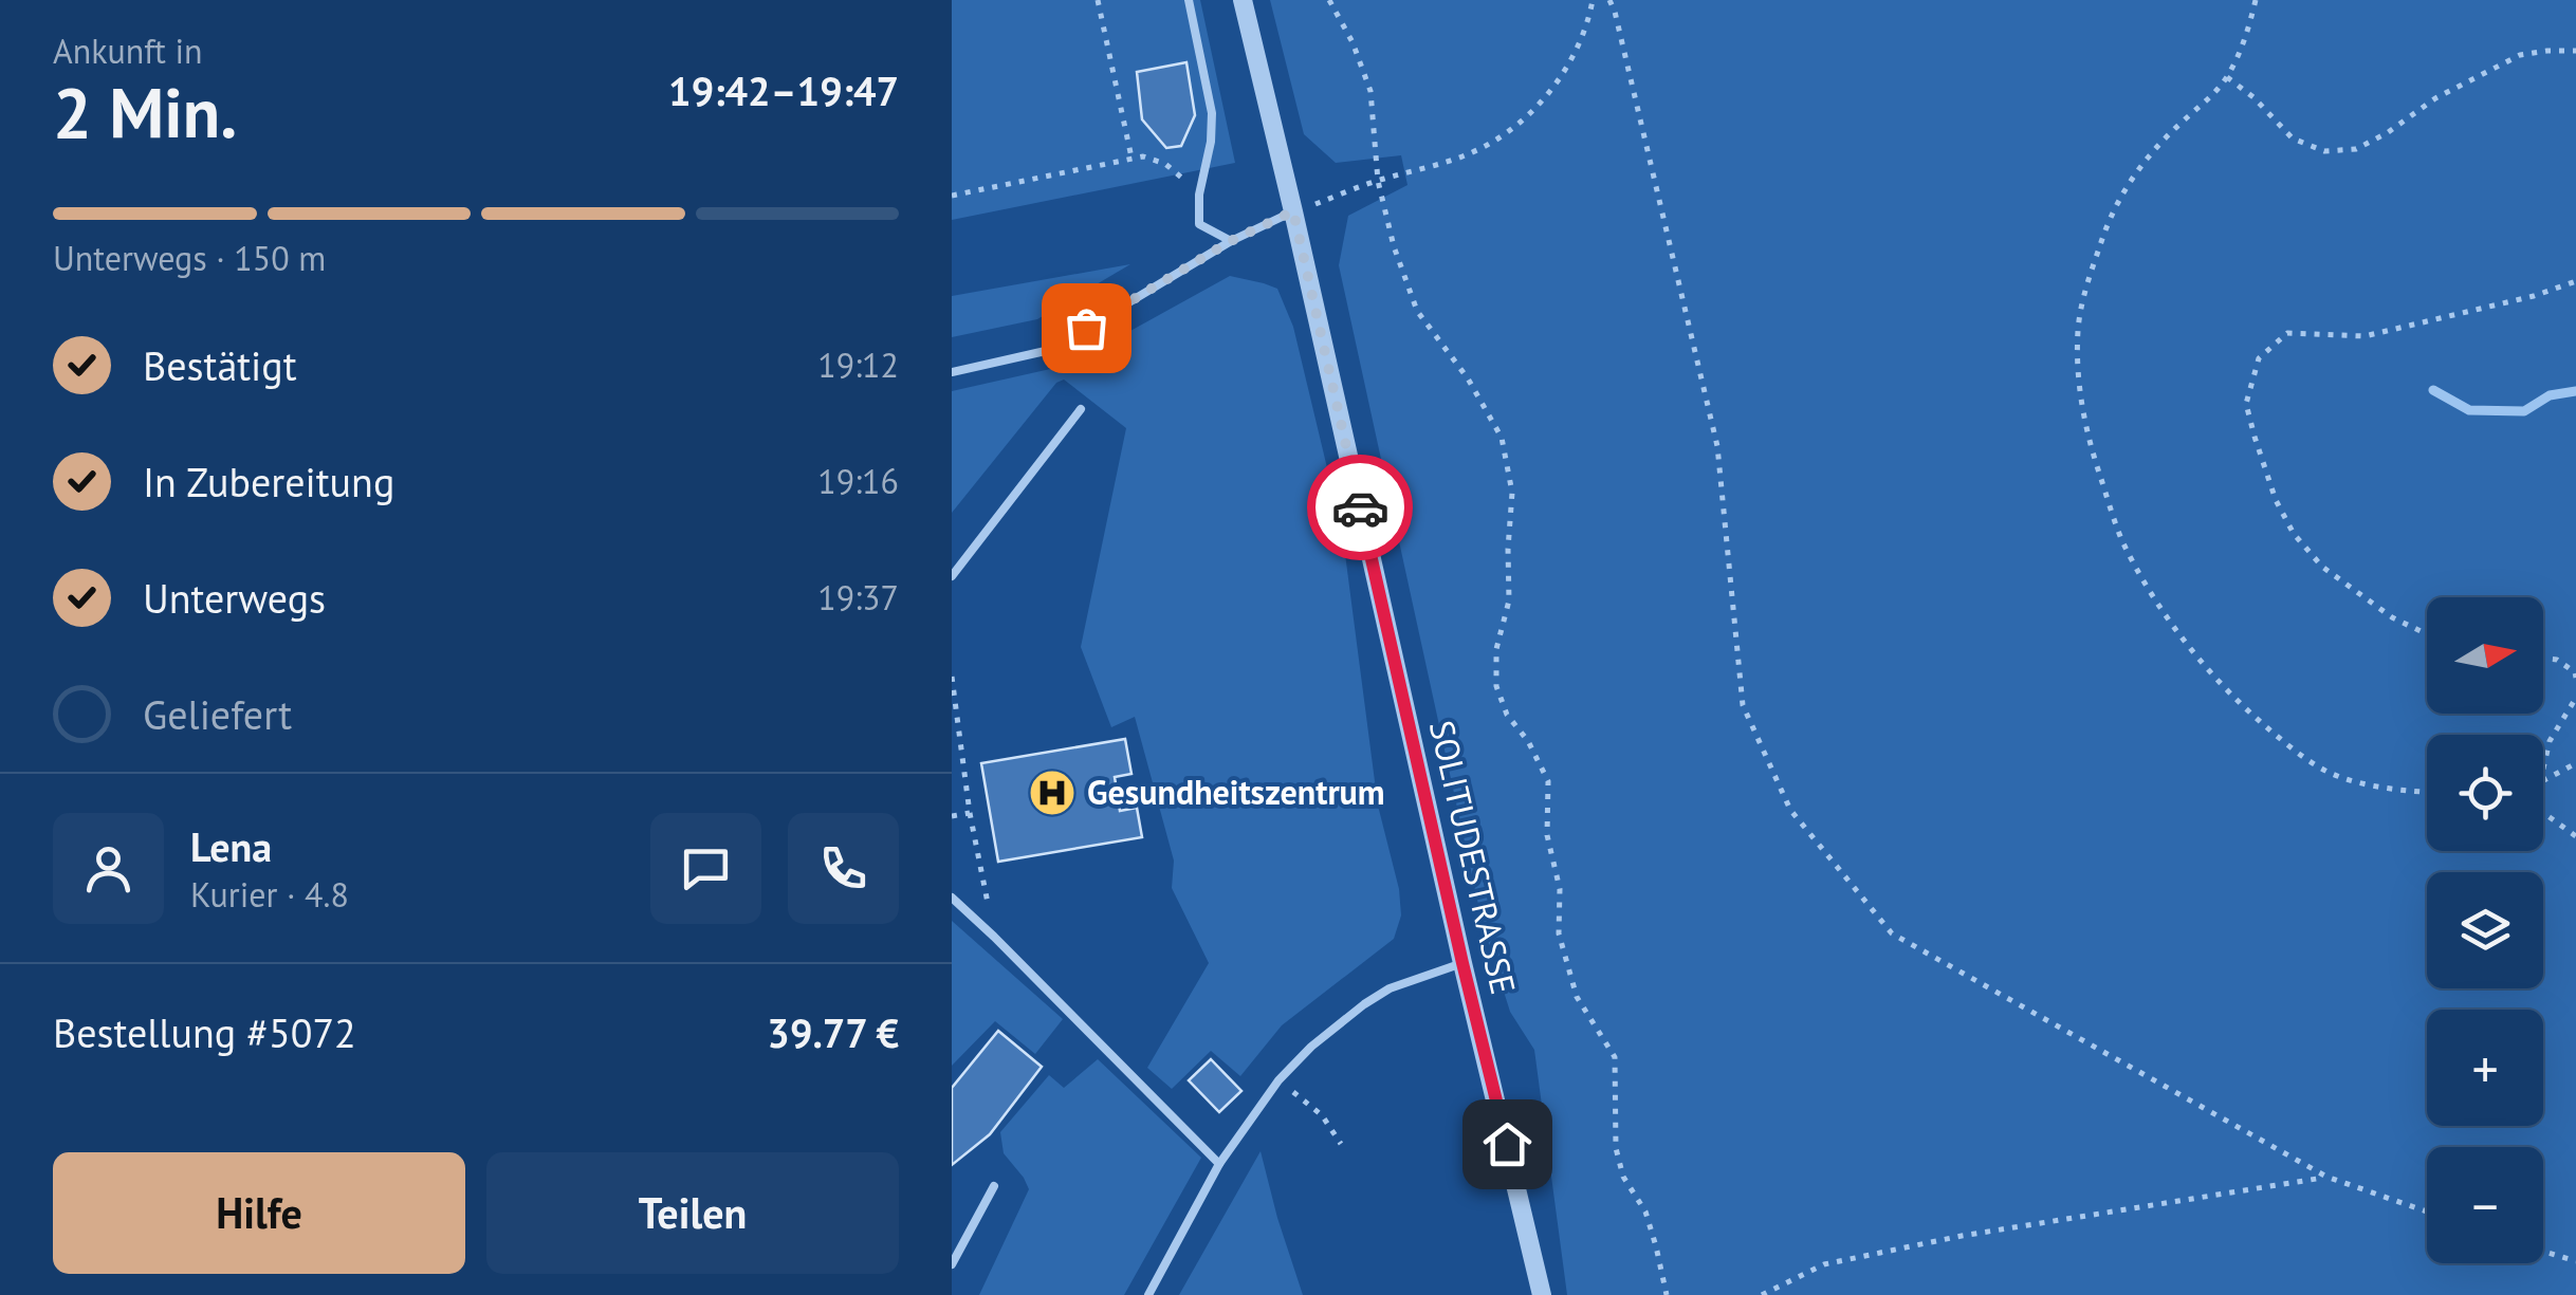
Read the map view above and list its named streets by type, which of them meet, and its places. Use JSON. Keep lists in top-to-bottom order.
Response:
{
  "streets": {
    "street": ["SOLITUDESTRASSE"]
  },
  "places": {
    "hospital": ["Gesundheitszentrum"]
  },
  "north": "right",
  "page": {
    "heading": ["2 Min.", "Ankunft in", "19:42–19:47"],
    "panel": [
      "Lena",
      "Kurier · 4.8",
      "Bestellung #5072",
      "39.77 €"
    ],
    "bar": "Unterwegs · 150 m",
    "list": [
      ["Bestätigt", "19:12"],
      ["In Zubereitung", "19:16"],
      ["Unterwegs", "19:37"],
      "Geliefert"
    ],
    "map_buttons": ["+", "−"],
    "buttons": ["Hilfe", "Teilen"]
  }
}
